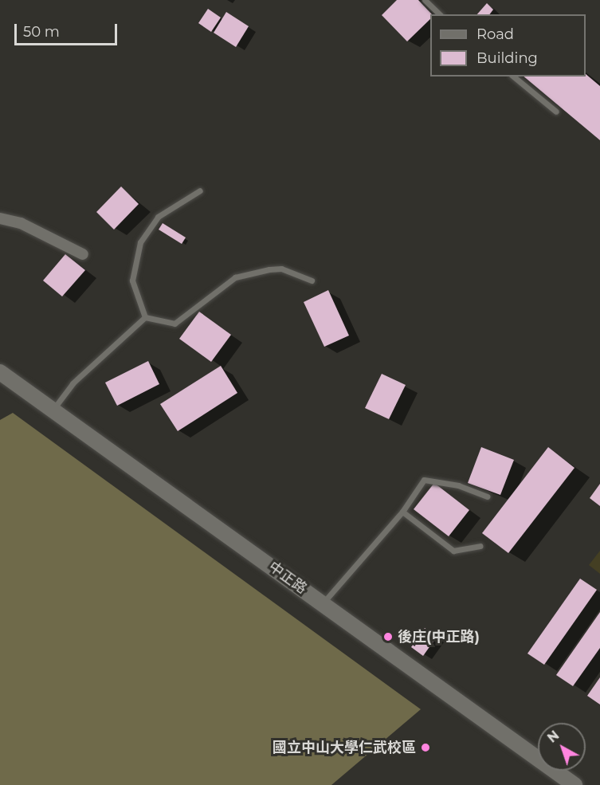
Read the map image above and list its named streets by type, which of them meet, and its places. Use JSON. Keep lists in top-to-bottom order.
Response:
{
  "streets": {
    "main road": ["中正路"]
  },
  "places": ["後庄(中正路)", "國立中山大學仁武校區"],
  "legend": ["Road", "Building"],
  "scale_bar": "50 m",
  "north": "top left"
}
